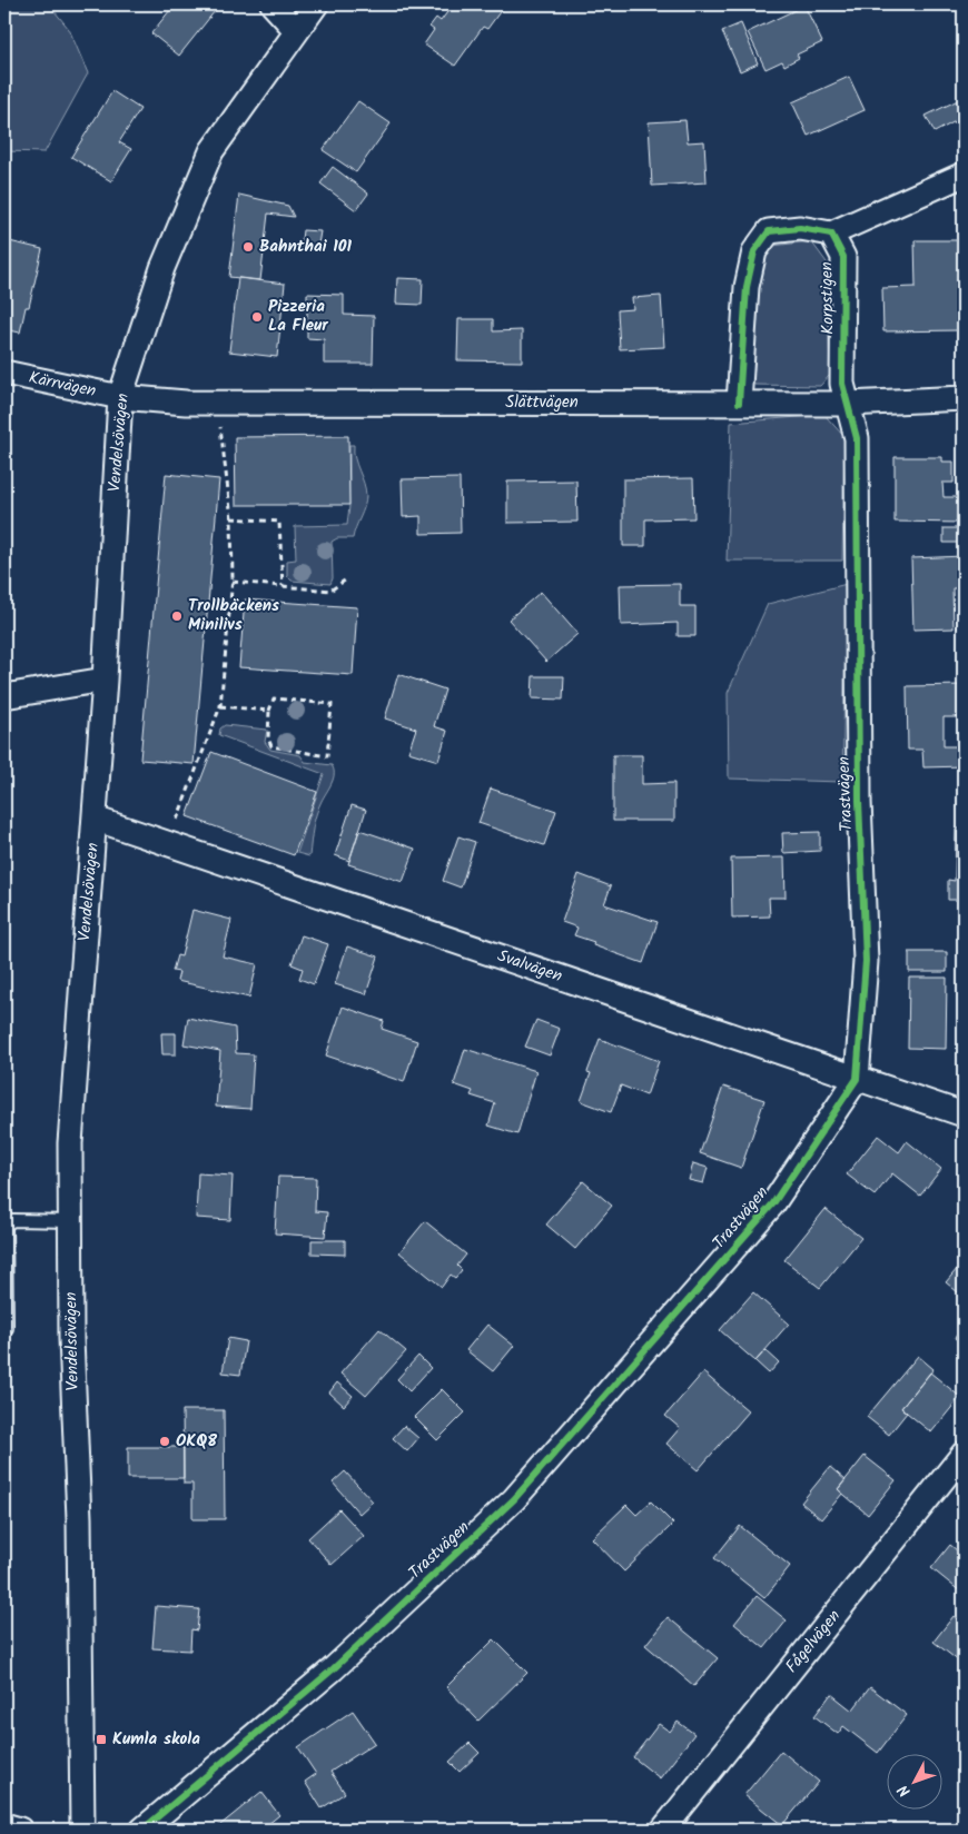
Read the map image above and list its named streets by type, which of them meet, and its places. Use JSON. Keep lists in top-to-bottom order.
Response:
{
  "streets": {
    "street": [
      "Korpstigen",
      "Kärrvägen",
      "Slättvägen",
      "Vendelsövägen",
      "Trastvägen",
      "Svalvägen",
      "Fågelvägen"
    ]
  },
  "crossings": [
    ["Korpstigen", "Slättvägen"],
    ["Korpstigen", "Trastvägen"],
    ["Kärrvägen", "Slättvägen"],
    ["Kärrvägen", "Vendelsövägen"],
    ["Slättvägen", "Vendelsövägen"],
    ["Slättvägen", "Trastvägen"],
    ["Vendelsövägen", "Svalvägen"],
    ["Trastvägen", "Svalvägen"]
  ],
  "places": {
    "other": [
      "Bahnthai 101",
      "Pizzeria La Fleur",
      "Trollbäckens Minilivs",
      "OKQ8"
    ],
    "transit": ["Kumla skola"]
  },
  "north": "bottom left"
}
